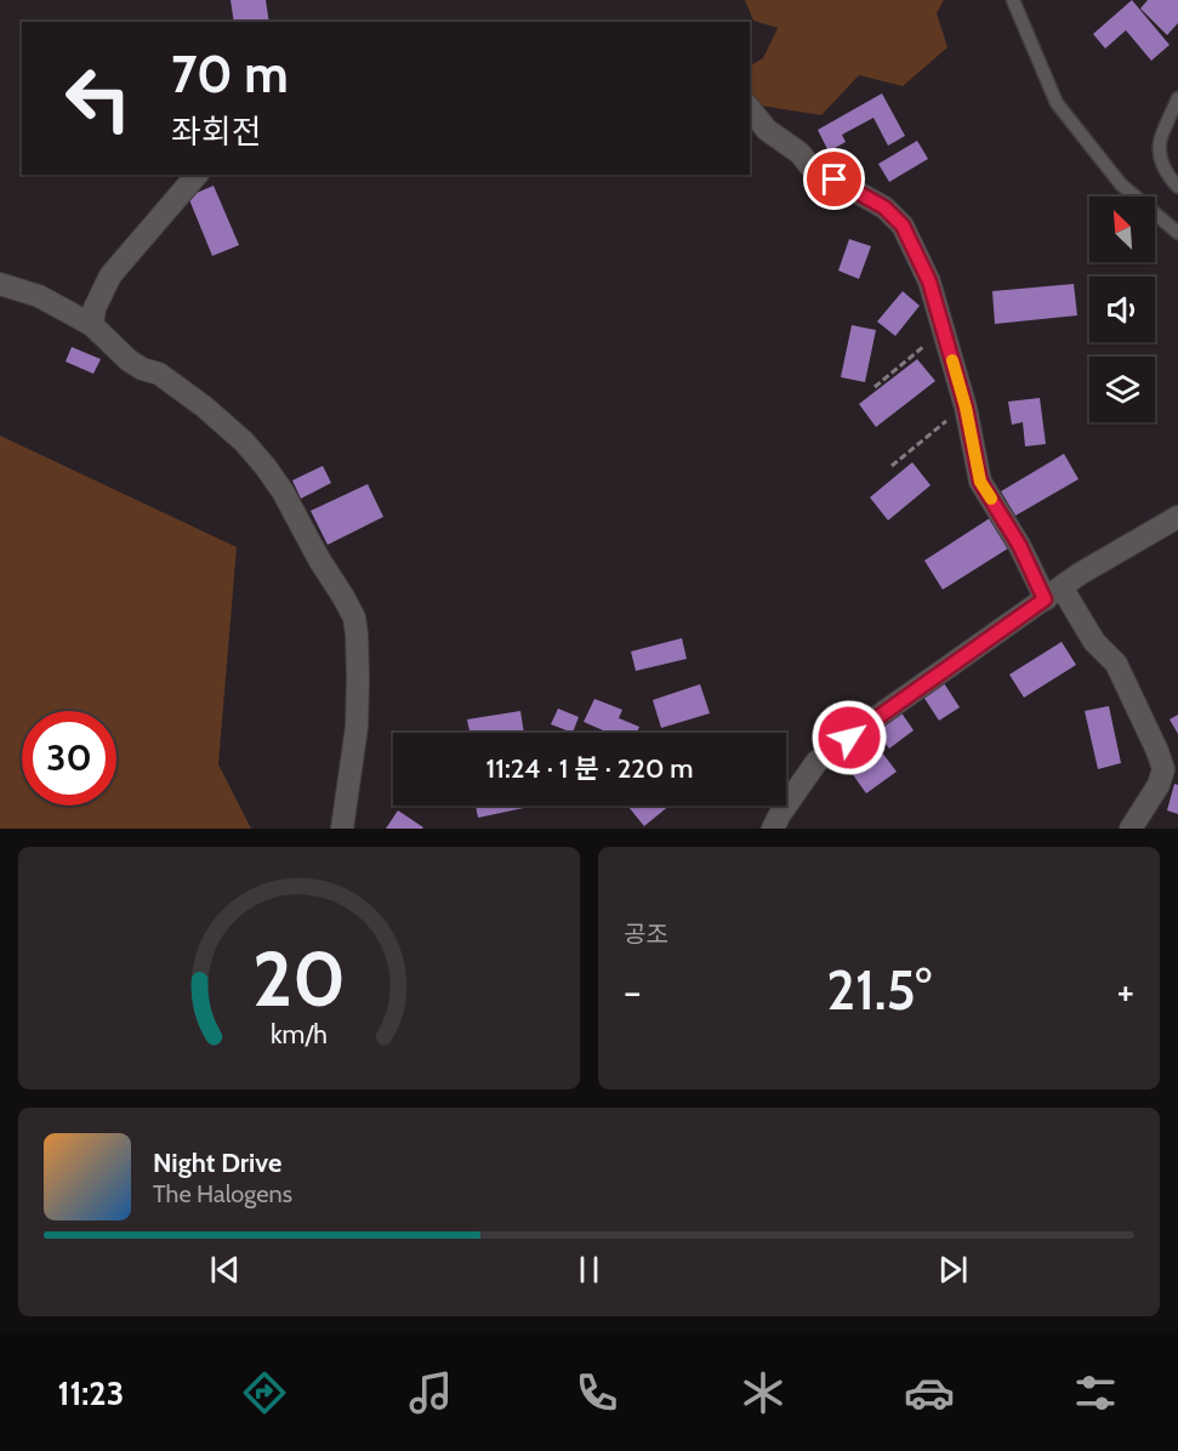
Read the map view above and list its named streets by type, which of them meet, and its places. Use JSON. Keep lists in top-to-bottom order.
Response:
{
  "north": "top left",
  "page": {
    "turn": ["70 m", "좌회전"],
    "limit": "30",
    "trip": "11:24 · 1 분 · 220 m",
    "tile": "공조",
    "heat": ["−", "21.5°", "+"],
    "song": ["Night Drive", "The Halogens"],
    "tabs": "11:23",
    "gauge": ["20", "km/h"]
  }
}
